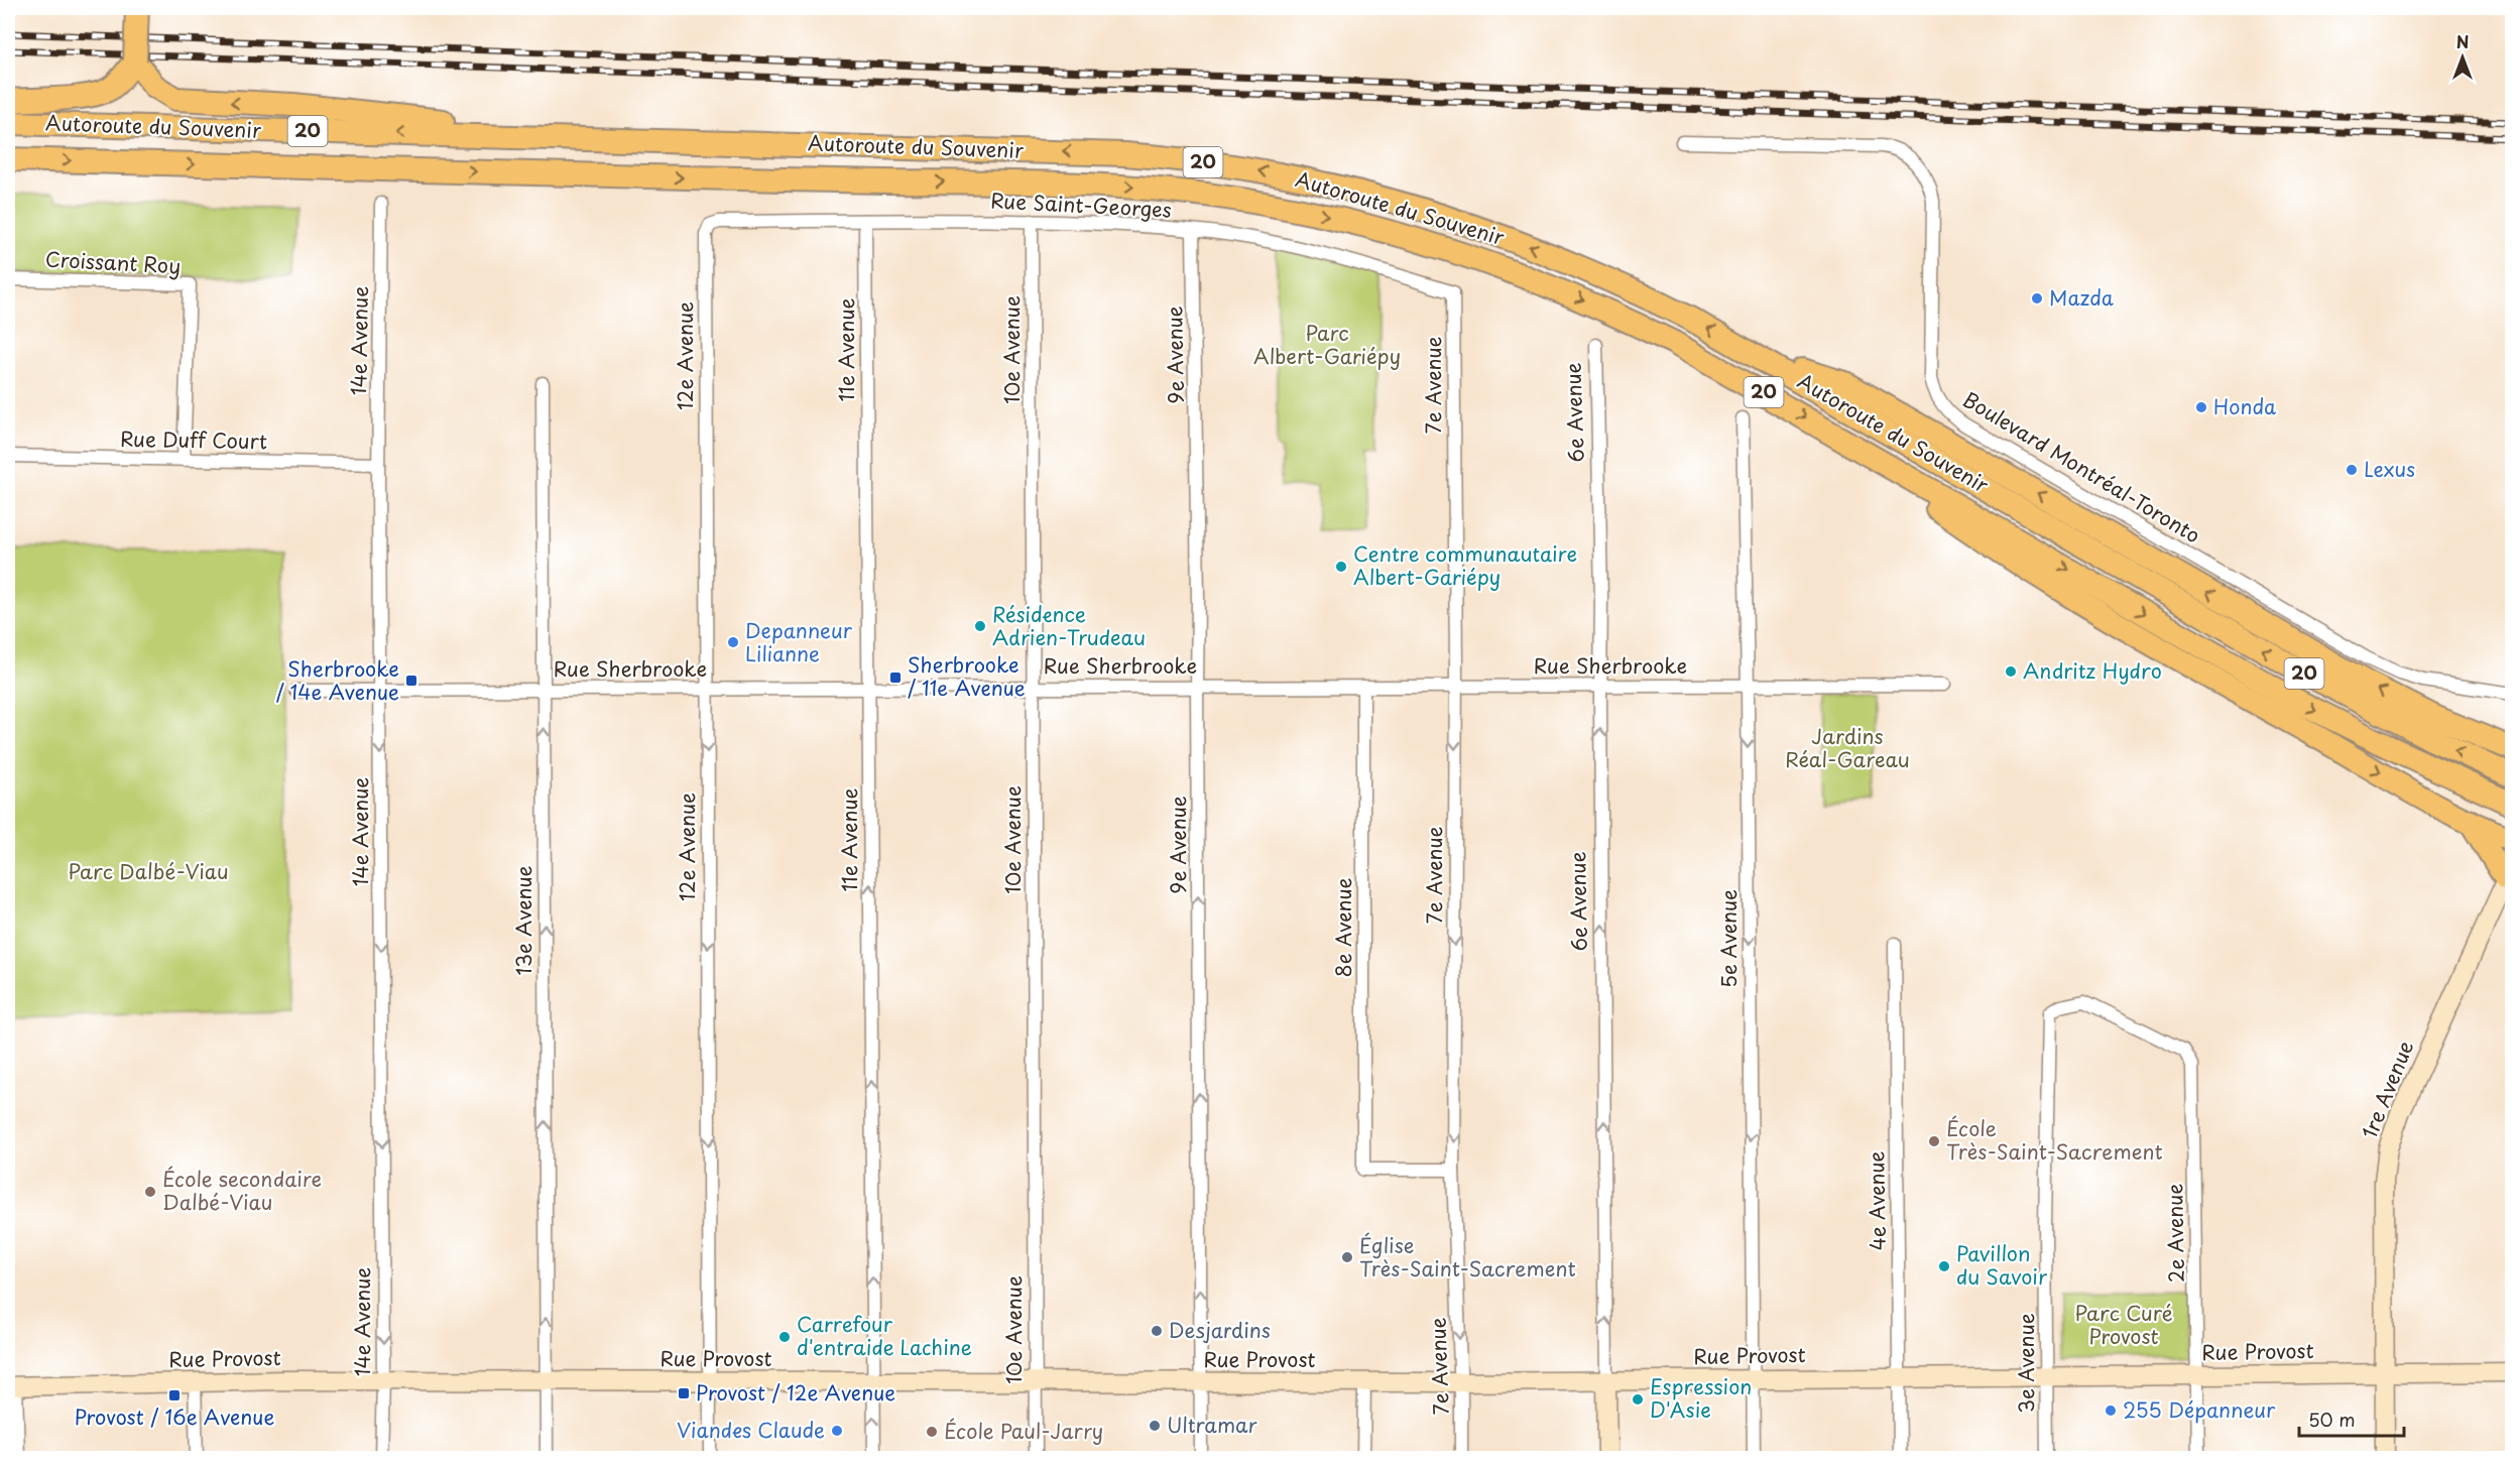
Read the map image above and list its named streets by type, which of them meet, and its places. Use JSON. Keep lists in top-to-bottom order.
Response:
{
  "streets": {
    "highway": ["Autoroute du Souvenir", "20"],
    "street": [
      "Rue Saint-Georges",
      "Croissant Roy",
      "14e Avenue",
      "11e Avenue",
      "10e Avenue",
      "9e Avenue",
      "12e Avenue",
      "7e Avenue",
      "6e Avenue",
      "Rue Duff Court",
      "Boulevard Montréal-Toronto",
      "Rue Sherbrooke",
      "13e Avenue",
      "8e Avenue",
      "5e Avenue",
      "1re Avenue",
      "4e Avenue",
      "2e Avenue",
      "Rue Provost",
      "3e Avenue"
    ]
  },
  "crossings": [
    ["Rue Saint-Georges", "11e Avenue"],
    ["Rue Saint-Georges", "10e Avenue"],
    ["Rue Saint-Georges", "9e Avenue"],
    ["Rue Saint-Georges", "12e Avenue"],
    ["Rue Saint-Georges", "7e Avenue"],
    ["Croissant Roy", "Rue Duff Court"],
    ["14e Avenue", "Rue Duff Court"],
    ["14e Avenue", "Rue Sherbrooke"],
    ["14e Avenue", "Rue Provost"],
    ["11e Avenue", "Rue Sherbrooke"],
    ["11e Avenue", "Rue Provost"],
    ["10e Avenue", "Rue Sherbrooke"],
    ["10e Avenue", "Rue Provost"],
    ["9e Avenue", "Rue Sherbrooke"],
    ["9e Avenue", "Rue Provost"],
    ["12e Avenue", "Rue Sherbrooke"],
    ["12e Avenue", "Rue Provost"],
    ["7e Avenue", "Rue Sherbrooke"],
    ["7e Avenue", "8e Avenue"],
    ["7e Avenue", "Rue Provost"],
    ["6e Avenue", "Rue Sherbrooke"],
    ["6e Avenue", "Rue Provost"],
    ["Rue Sherbrooke", "13e Avenue"],
    ["Rue Sherbrooke", "8e Avenue"],
    ["Rue Sherbrooke", "5e Avenue"],
    ["13e Avenue", "Rue Provost"],
    ["5e Avenue", "Rue Provost"],
    ["1re Avenue", "Rue Provost"],
    ["4e Avenue", "Rue Provost"],
    ["2e Avenue", "Rue Provost"],
    ["2e Avenue", "3e Avenue"],
    ["Rue Provost", "3e Avenue"]
  ],
  "one_way": [
    "14e Avenue",
    "11e Avenue",
    "9e Avenue",
    "12e Avenue",
    "7e Avenue",
    "6e Avenue",
    "13e Avenue",
    "5e Avenue"
  ],
  "parks": [
    "Parc Albert-Gariépy",
    "Jardins Réal-Gareau",
    "Parc Dalbé-Viau",
    "Parc Curé Provost"
  ],
  "places": {
    "other": [
      "Mazda",
      "Honda",
      "Lexus",
      "Centre communautaire Albert-Gariépy",
      "Résidence Adrien-Trudeau",
      "Depanneur Lilianne",
      "Andritz Hydro",
      "École Très-Saint-Sacrement",
      "École secondaire Dalbé-Viau",
      "Église Très-Saint-Sacrement",
      "Pavillon du Savoir",
      "Desjardins",
      "Carrefour d'entraide Lachine",
      "Espression D'Asie",
      "255 Dépanneur",
      "Ultramar",
      "Viandes Claude",
      "École Paul-Jarry"
    ],
    "transit": [
      "Sherbrooke / 11e Avenue",
      "Sherbrooke / 14e Avenue",
      "Provost / 12e Avenue",
      "Provost / 16e Avenue"
    ]
  },
  "scale_bar": "50 m",
  "north": "top"
}
